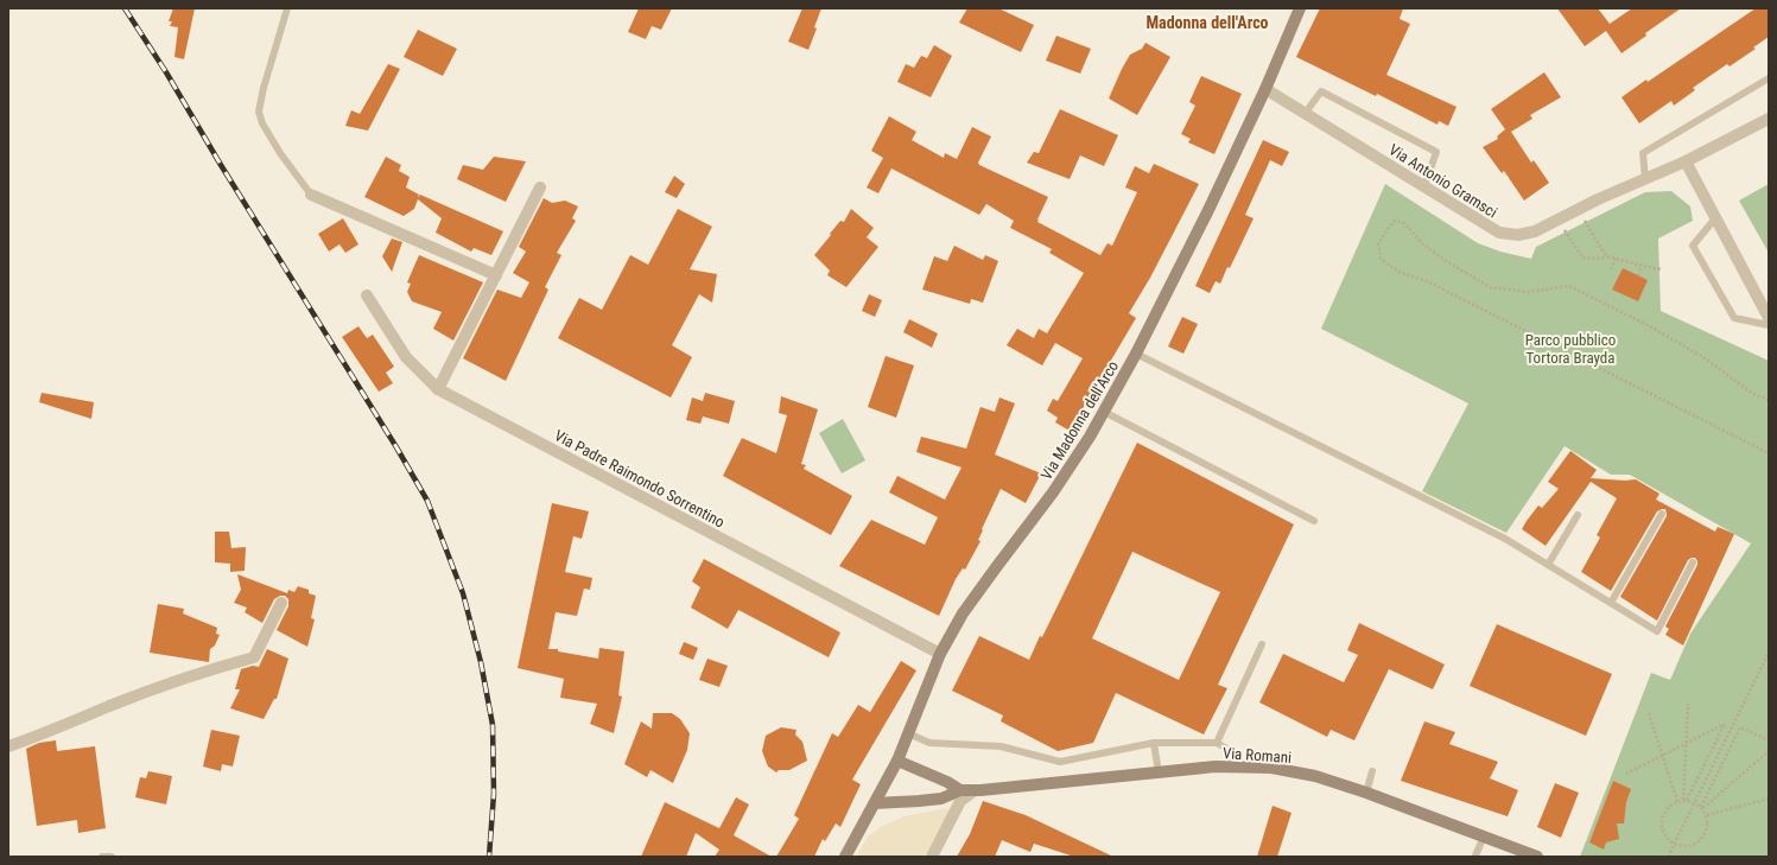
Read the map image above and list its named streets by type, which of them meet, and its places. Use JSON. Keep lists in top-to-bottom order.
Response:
{
  "streets": {
    "main road": ["Via Madonna dell'Arco", "Via Romani"],
    "street": ["Via Antonio Gramsci", "Via Padre Raimondo Sorrentino"]
  },
  "crossings": [
    ["Via Antonio Gramsci", "Via Madonna dell'Arco"],
    ["Via Madonna dell'Arco", "Via Padre Raimondo Sorrentino"],
    ["Via Madonna dell'Arco", "Via Romani"]
  ],
  "districts": ["Madonna dell'Arco"],
  "parks": ["Parco pubblico Tortora Brayda"]
}
